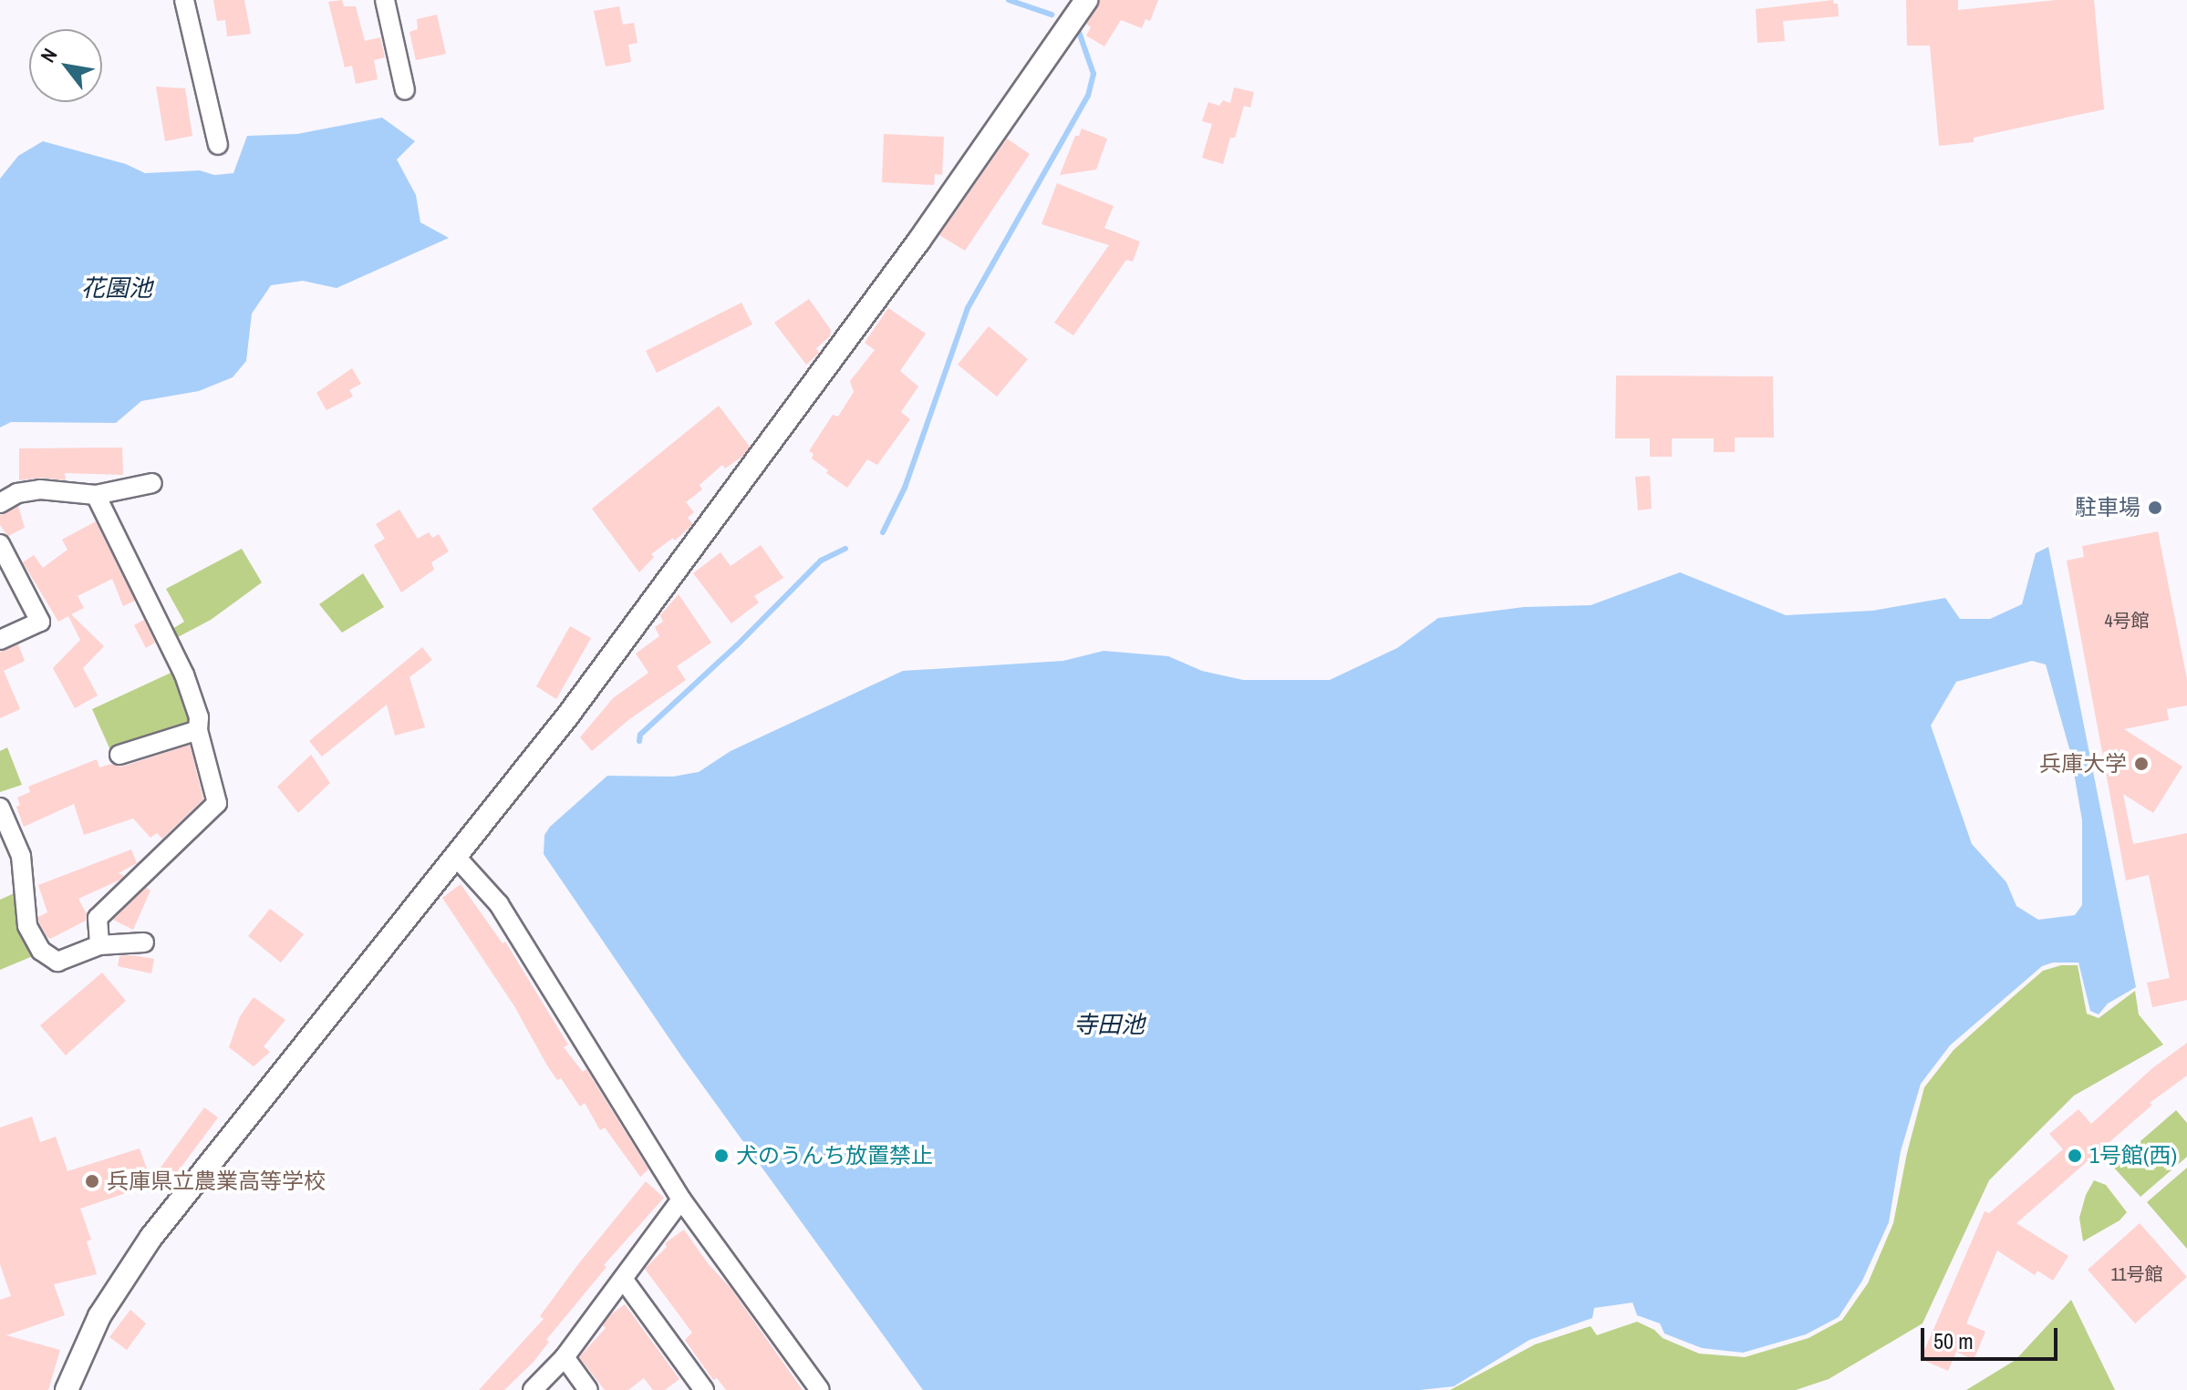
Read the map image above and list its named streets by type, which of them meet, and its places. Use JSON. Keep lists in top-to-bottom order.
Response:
{
  "water": ["花園池", "寺田池"],
  "places": [
    "駐車場",
    "兵庫大学",
    "犬のうんち放置禁止",
    "1号館(西)",
    "兵庫県立農業高等学校"
  ],
  "house_numbers": ["4号館", "11号館"],
  "scale_bar": "50 m",
  "north": "top left"
}
